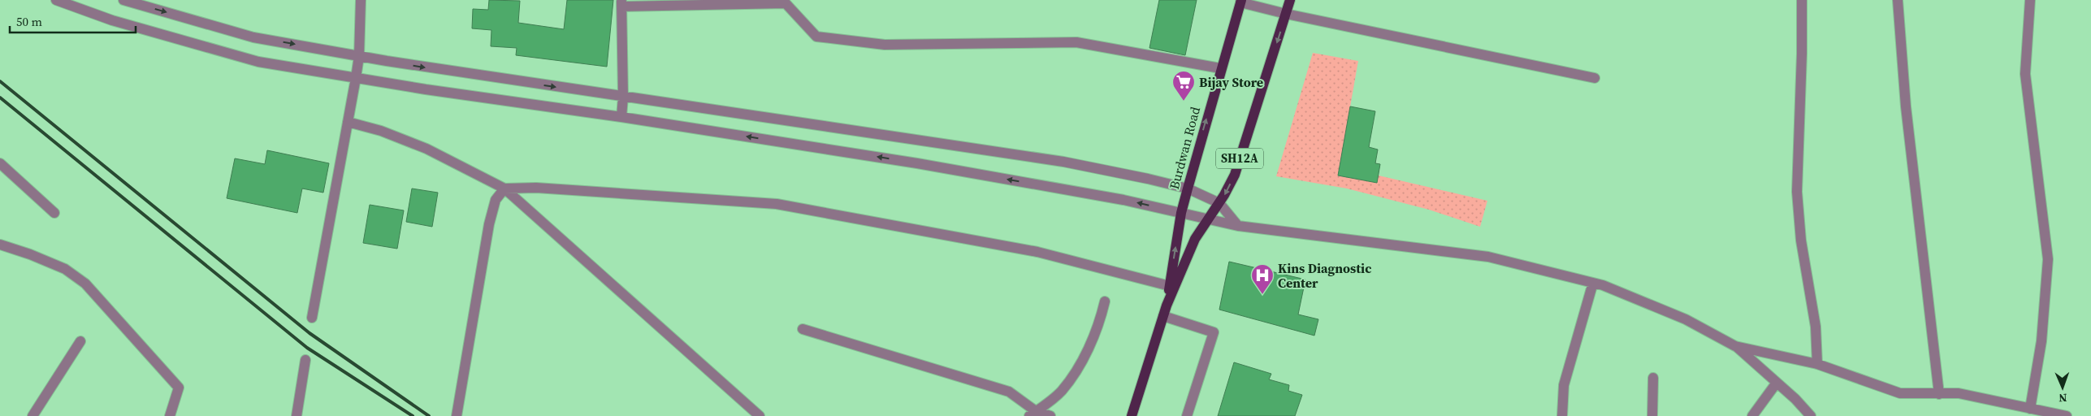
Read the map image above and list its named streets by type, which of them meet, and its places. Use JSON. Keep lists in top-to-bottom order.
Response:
{
  "streets": {
    "main road": ["Burdwan Road", "SH12A"]
  },
  "places": {
    "supermarket": ["Bijay Store"],
    "hospital": ["Kins Diagnostic Center"]
  },
  "scale_bar": "50 m",
  "north": "bottom"
}
